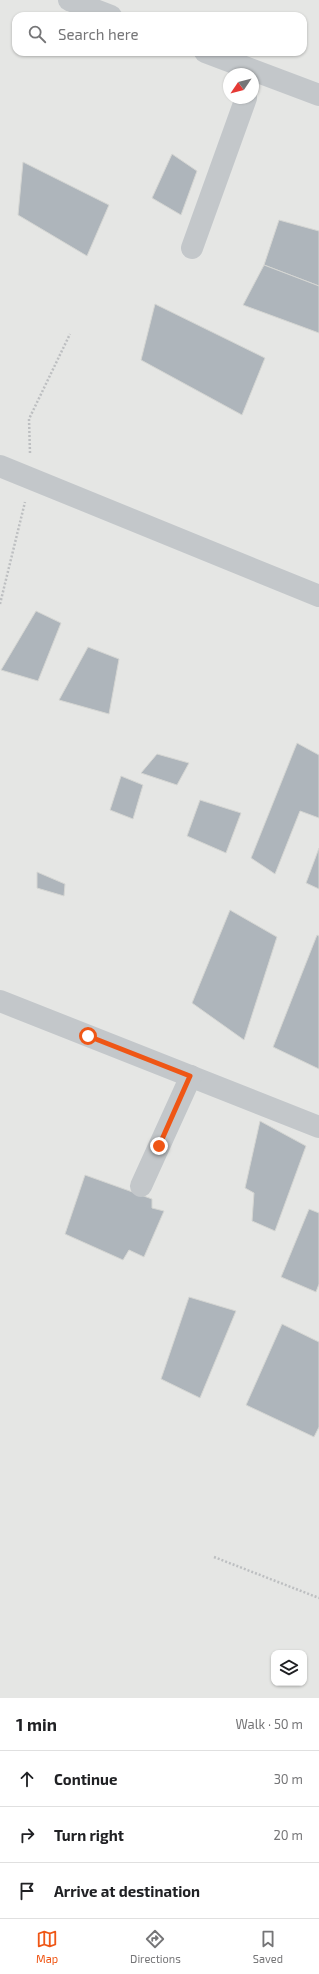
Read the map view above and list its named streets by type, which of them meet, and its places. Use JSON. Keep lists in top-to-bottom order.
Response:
{
  "north": "bottom left",
  "page": {
    "search": "Search here",
    "heading": ["1 min", "Walk · 50 m"],
    "list": [
      ["Continue", "30 m"],
      ["Turn right", "20 m"],
      "Arrive at destination"
    ],
    "nav": ["Map", "Directions", "Saved"]
  }
}
